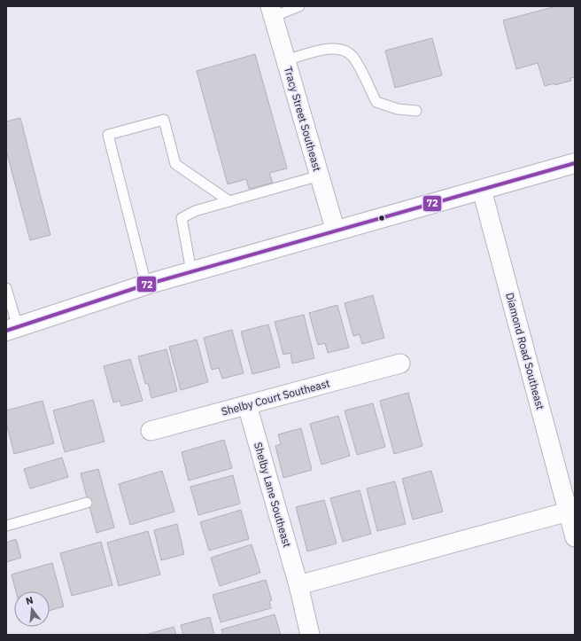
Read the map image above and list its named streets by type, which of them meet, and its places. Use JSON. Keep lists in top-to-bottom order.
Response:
{
  "streets": {
    "street": [
      "Tracy Street Southeast",
      "Diamond Road Southeast",
      "Shelby Court Southeast",
      "Shelby Lane Southeast"
    ]
  },
  "crossings": [
    ["Shelby Court Southeast", "Shelby Lane Southeast"]
  ],
  "lines": ["transit line 72"],
  "north": "top"
}
